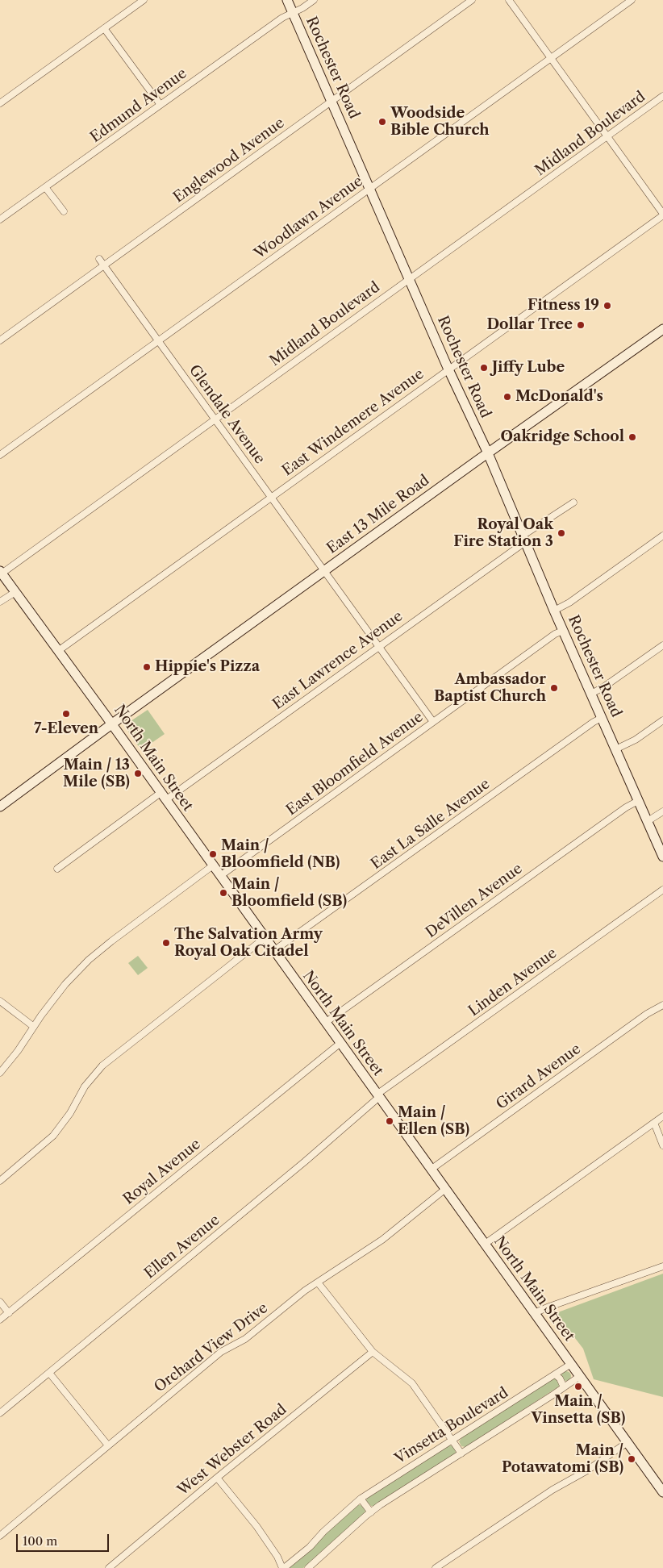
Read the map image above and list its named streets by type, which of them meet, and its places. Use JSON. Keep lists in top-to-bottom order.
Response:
{
  "streets": {
    "main road": ["Rochester Road", "East 13 Mile Road", "North Main Street"],
    "street": [
      "Edmund Avenue",
      "Midland Boulevard",
      "Englewood Avenue",
      "Woodlawn Avenue",
      "Glendale Avenue",
      "East Windemere Avenue",
      "East Lawrence Avenue",
      "East Bloomfield Avenue",
      "East La Salle Avenue",
      "DeVillen Avenue",
      "Linden Avenue",
      "Girard Avenue",
      "Royal Avenue",
      "Ellen Avenue",
      "Orchard View Drive",
      "Vinsetta Boulevard",
      "West Webster Road"
    ]
  },
  "crossings": [
    ["Rochester Road", "Edmund Avenue"],
    ["Rochester Road", "Midland Boulevard"],
    ["Rochester Road", "Englewood Avenue"],
    ["Rochester Road", "Woodlawn Avenue"],
    ["Rochester Road", "East Windemere Avenue"],
    ["Rochester Road", "East 13 Mile Road"],
    ["Rochester Road", "East Lawrence Avenue"],
    ["Rochester Road", "East Bloomfield Avenue"],
    ["Rochester Road", "East La Salle Avenue"],
    ["Rochester Road", "DeVillen Avenue"],
    ["Midland Boulevard", "Glendale Avenue"],
    ["Midland Boulevard", "North Main Street"],
    ["Englewood Avenue", "Glendale Avenue"],
    ["Woodlawn Avenue", "Glendale Avenue"],
    ["Glendale Avenue", "East Windemere Avenue"],
    ["Glendale Avenue", "East 13 Mile Road"],
    ["Glendale Avenue", "East Lawrence Avenue"],
    ["Glendale Avenue", "East Bloomfield Avenue"],
    ["East Windemere Avenue", "North Main Street"],
    ["East 13 Mile Road", "North Main Street"],
    ["East Lawrence Avenue", "North Main Street"],
    ["North Main Street", "East Bloomfield Avenue"],
    ["North Main Street", "East La Salle Avenue"],
    ["North Main Street", "DeVillen Avenue"],
    ["North Main Street", "Linden Avenue"],
    ["North Main Street", "Girard Avenue"],
    ["North Main Street", "Royal Avenue"],
    ["North Main Street", "Ellen Avenue"],
    ["North Main Street", "Orchard View Drive"],
    ["North Main Street", "Vinsetta Boulevard"],
    ["Linden Avenue", "Ellen Avenue"]
  ],
  "places": [
    "Woodside Bible Church",
    "Fitness 19",
    "Dollar Tree",
    "Jiffy Lube",
    "McDonald's",
    "Oakridge School",
    "Royal Oak Fire Station 3",
    "Hippie's Pizza",
    "Ambassador Baptist Church",
    "7-Eleven",
    "Main / 13 Mile (SB)",
    "Main / Bloomfield (NB)",
    "Main / Bloomfield (SB)",
    "The Salvation Army Royal Oak Citadel",
    "Main / Ellen (SB)",
    "Main / Vinsetta (SB)",
    "Main / Potawatomi (SB)"
  ],
  "scale_bar": "100 m"
}
